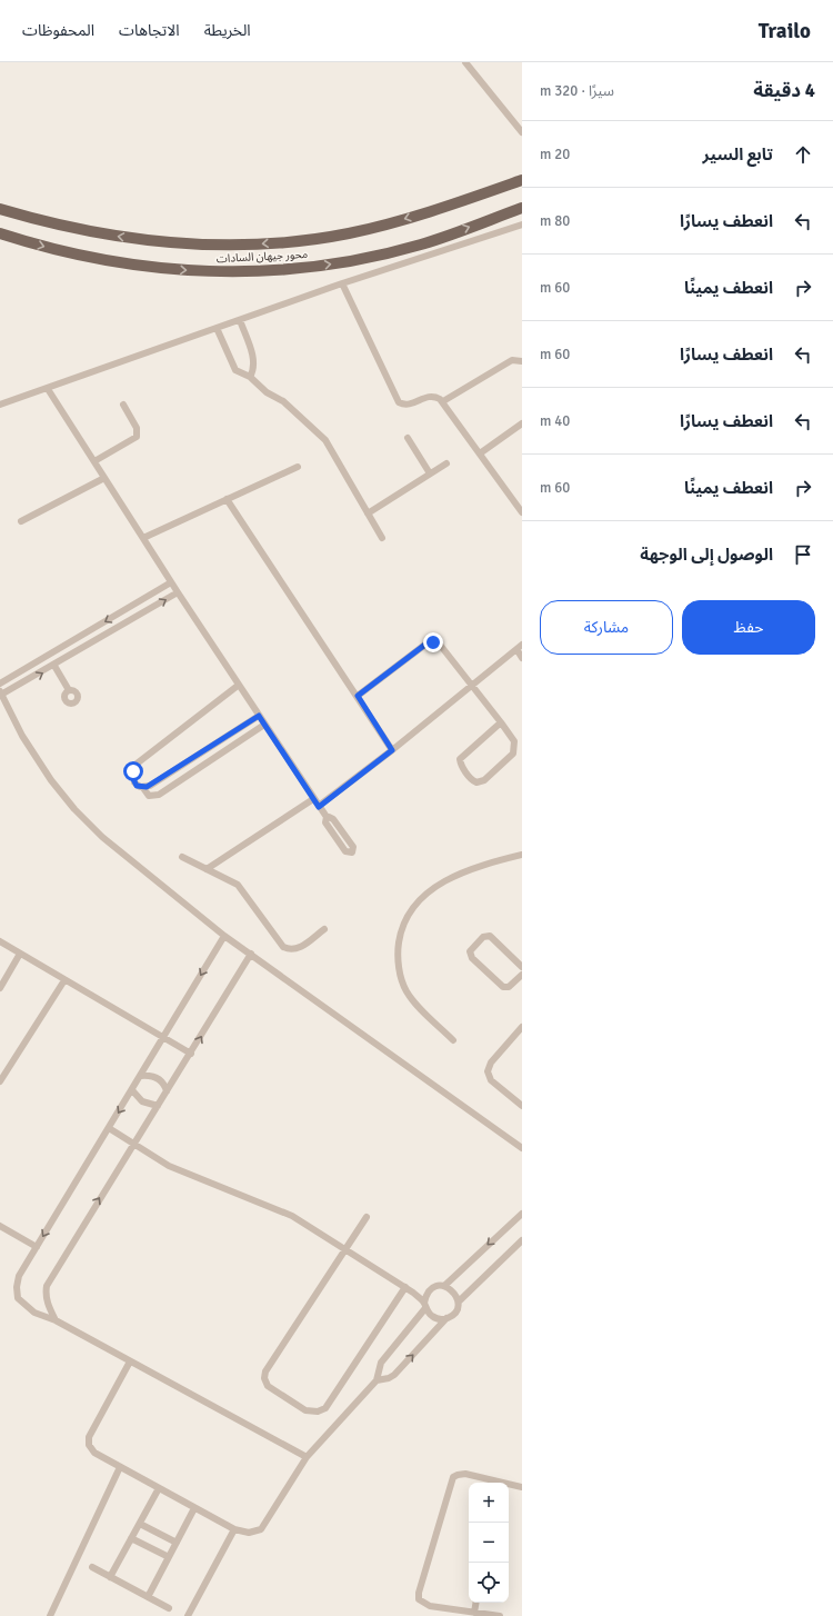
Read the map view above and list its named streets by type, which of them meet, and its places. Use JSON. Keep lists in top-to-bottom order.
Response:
{
  "streets": {
    "main road": ["محور جيهان السادات"]
  },
  "page": {
    "header": "Trailo",
    "nav": ["الخريطة", "الاتجاهات", "المحفوظات"],
    "heading": ["4 دقيقة", "سيرًا · 320 m"],
    "list": [
      ["تابع السير", "20 m"],
      ["انعطف يسارًا", "80 m"],
      ["انعطف يمينًا", "60 m"],
      ["انعطف يسارًا", "60 m"],
      ["انعطف يسارًا", "40 m"],
      ["انعطف يمينًا", "60 m"],
      "الوصول إلى الوجهة"
    ],
    "buttons": ["حفظ", "مشاركة"],
    "map_buttons": ["+", "−"]
  }
}
